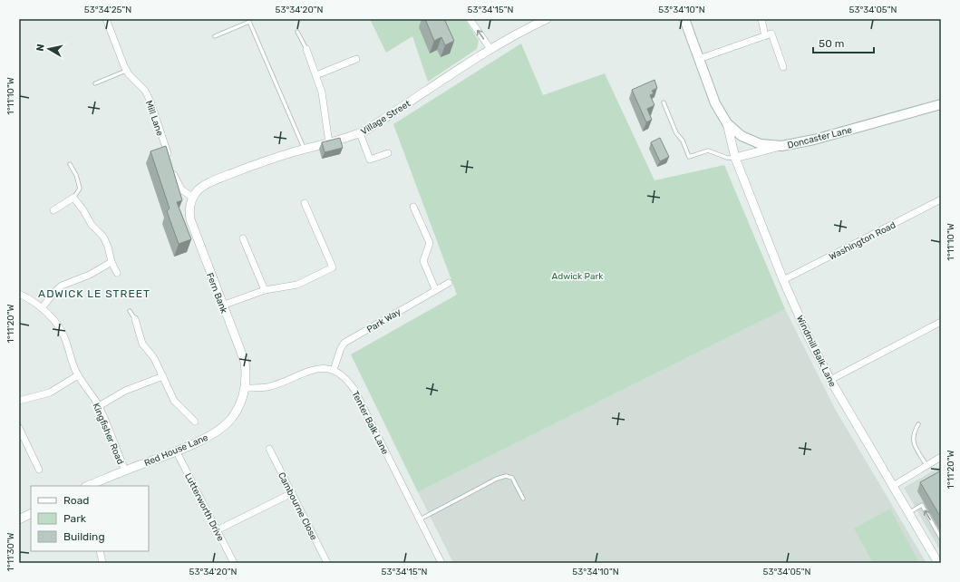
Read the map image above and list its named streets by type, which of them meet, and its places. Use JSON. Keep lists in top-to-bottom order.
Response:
{
  "streets": {
    "main road": ["Doncaster Lane"],
    "street": [
      "Village Street",
      "Mill Lane",
      "Washington Road",
      "Fern Bank",
      "Park Way",
      "Windmill Balk Lane",
      "Tenter Balk Lane",
      "Kingfisher Road",
      "Red House Lane",
      "Cambourne Close",
      "Lutterworth Drive"
    ]
  },
  "crossings": [
    ["Village Street", "Mill Lane"],
    ["Village Street", "Fern Bank"],
    ["Mill Lane", "Fern Bank"],
    ["Doncaster Lane", "Windmill Balk Lane"],
    ["Washington Road", "Windmill Balk Lane"],
    ["Fern Bank", "Red House Lane"],
    ["Park Way", "Tenter Balk Lane"],
    ["Kingfisher Road", "Red House Lane"],
    ["Red House Lane", "Lutterworth Drive"]
  ],
  "districts": ["ADWICK LE STREET"],
  "parks": ["Adwick Park"],
  "legend": ["Road", "Park", "Building"],
  "scale_bar": "50 m",
  "north": "left",
  "coordinates": [
    "53°34'25\"N",
    "53°34'20\"N",
    "53°34'15\"N",
    "53°34'10\"N",
    "53°34'05\"N",
    "1°11'10\"W",
    "1°11'20\"W",
    "1°11'30\"W"
  ]
}
